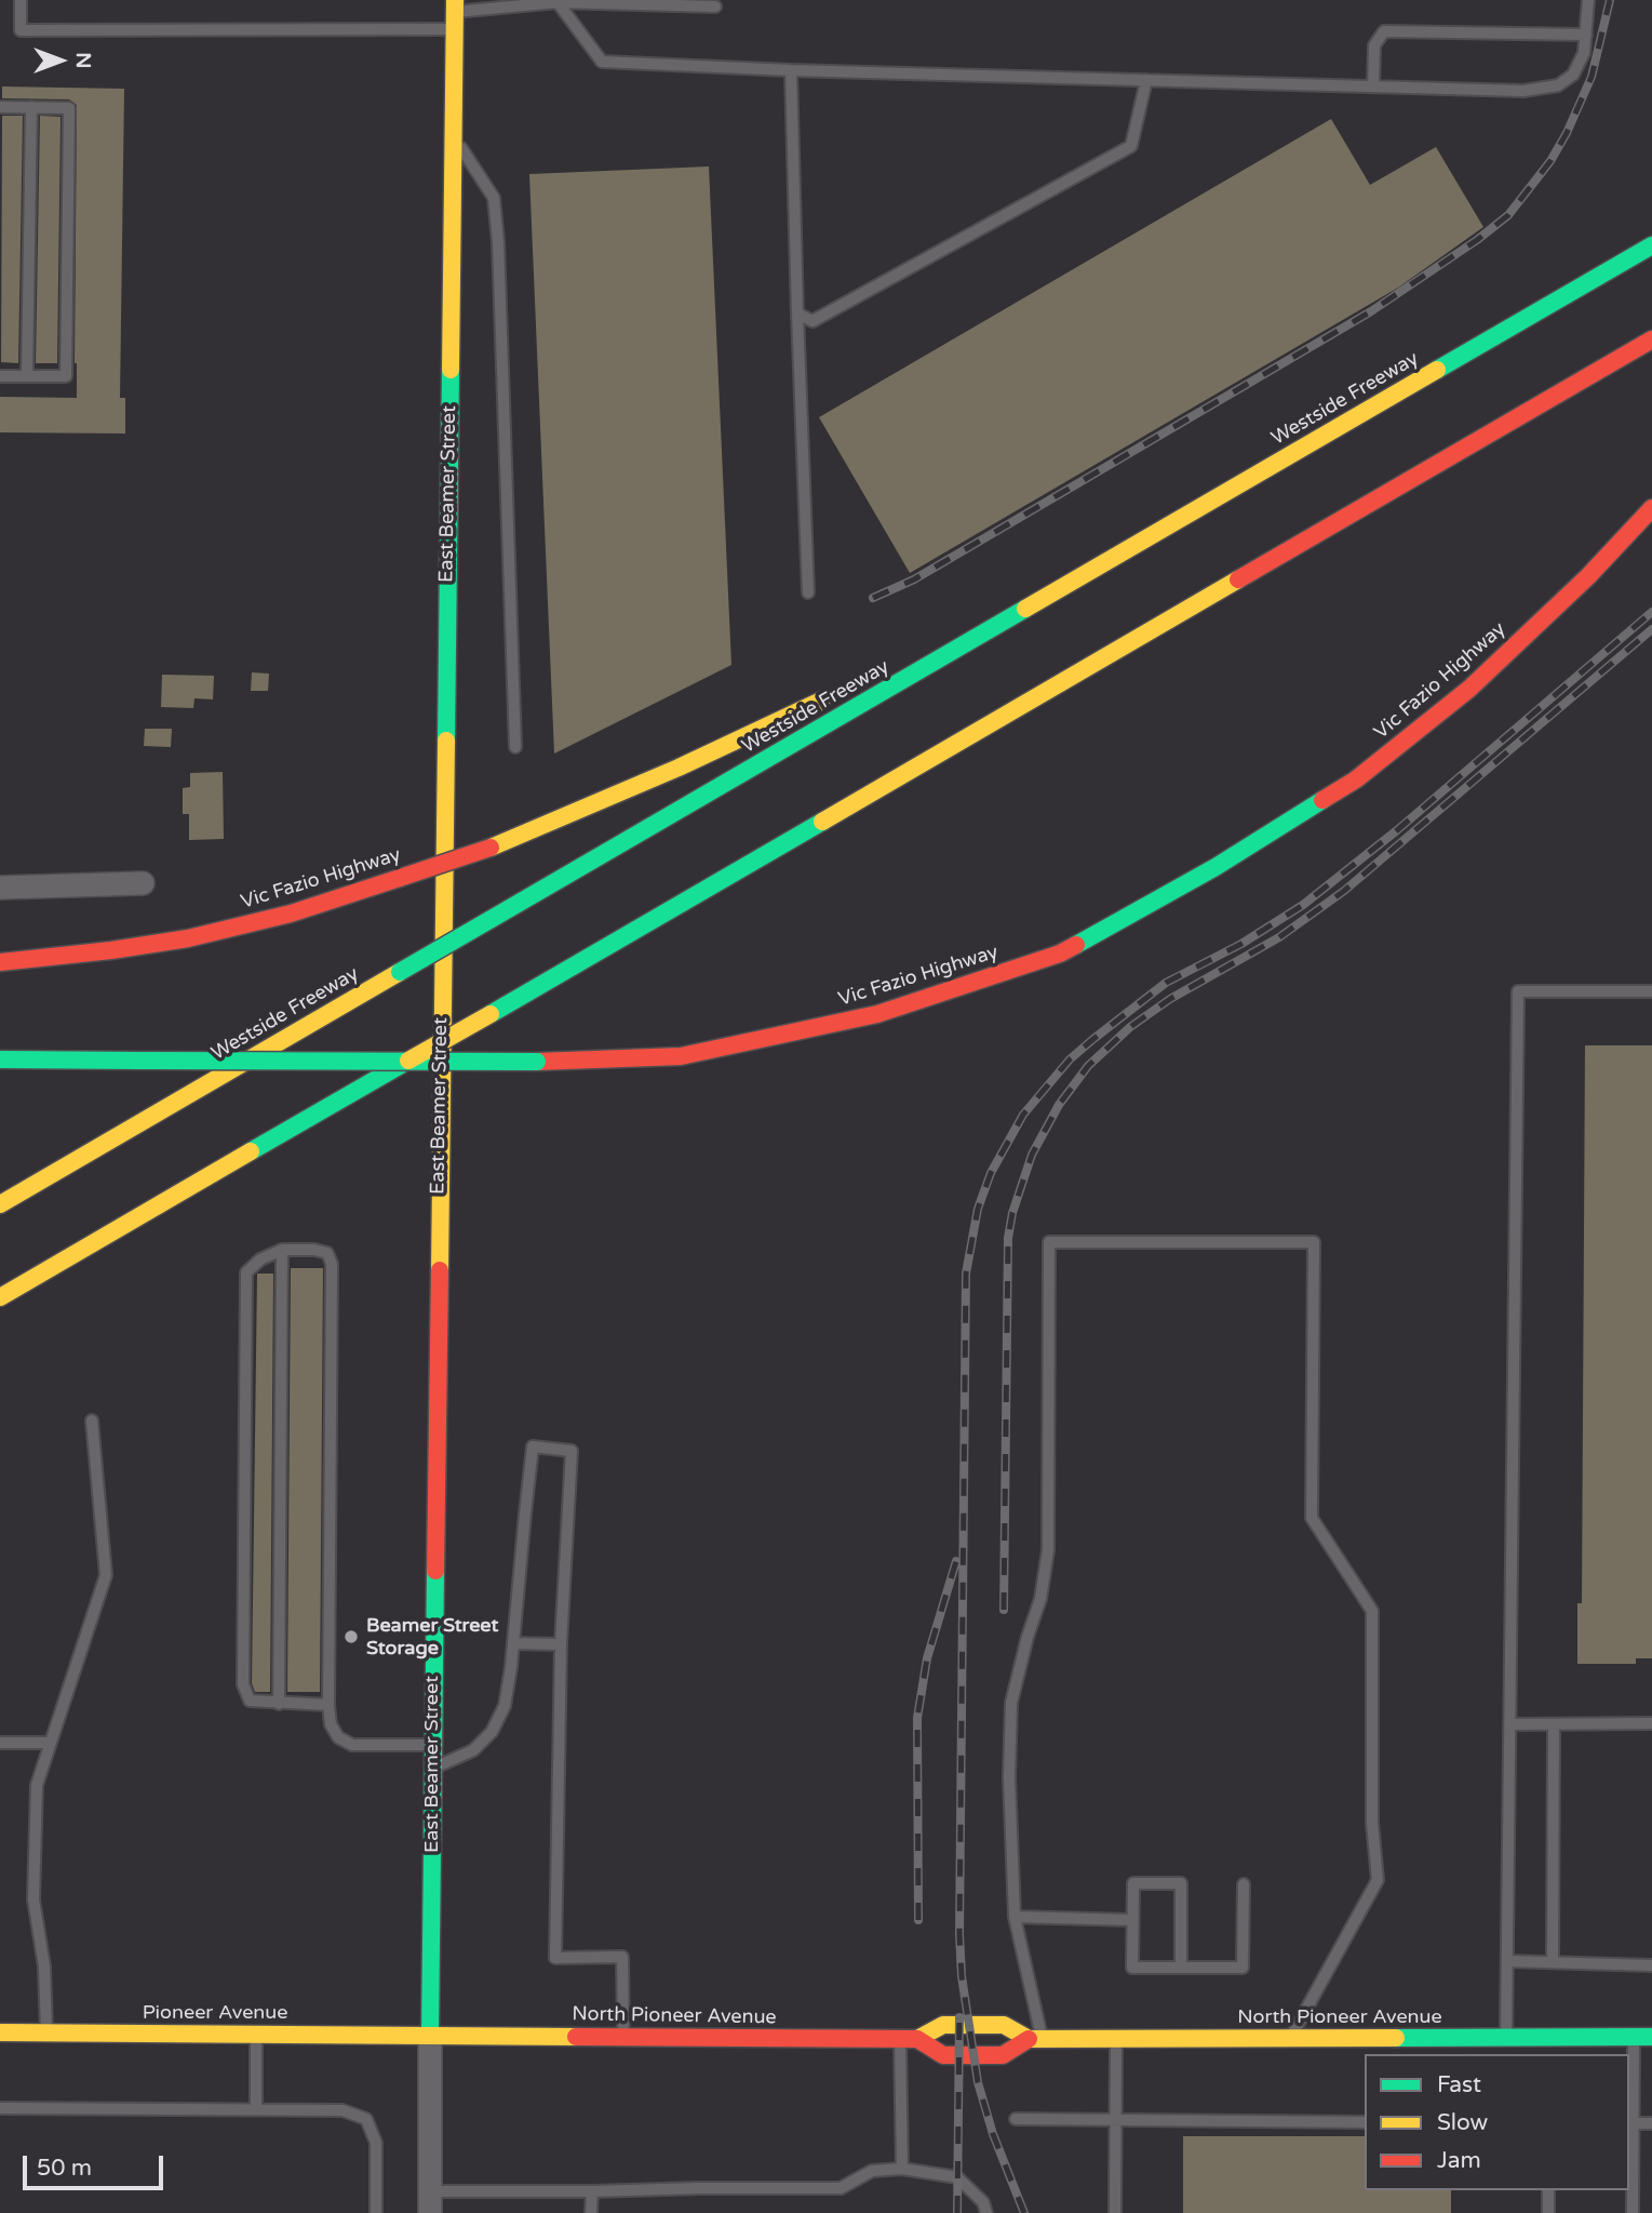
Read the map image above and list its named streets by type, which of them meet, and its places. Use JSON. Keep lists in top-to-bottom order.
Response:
{
  "streets": {
    "main road": [
      "Westside Freeway",
      "East Beamer Street",
      "Vic Fazio Highway",
      "Pioneer Avenue",
      "North Pioneer Avenue"
    ]
  },
  "crossings": [
    ["East Beamer Street", "Pioneer Avenue"],
    ["East Beamer Street", "North Pioneer Avenue"],
    ["Pioneer Avenue", "North Pioneer Avenue"]
  ],
  "places": ["Beamer Street Storage"],
  "legend": ["Fast", "Slow", "Jam"],
  "scale_bar": "50 m",
  "north": "right"
}
